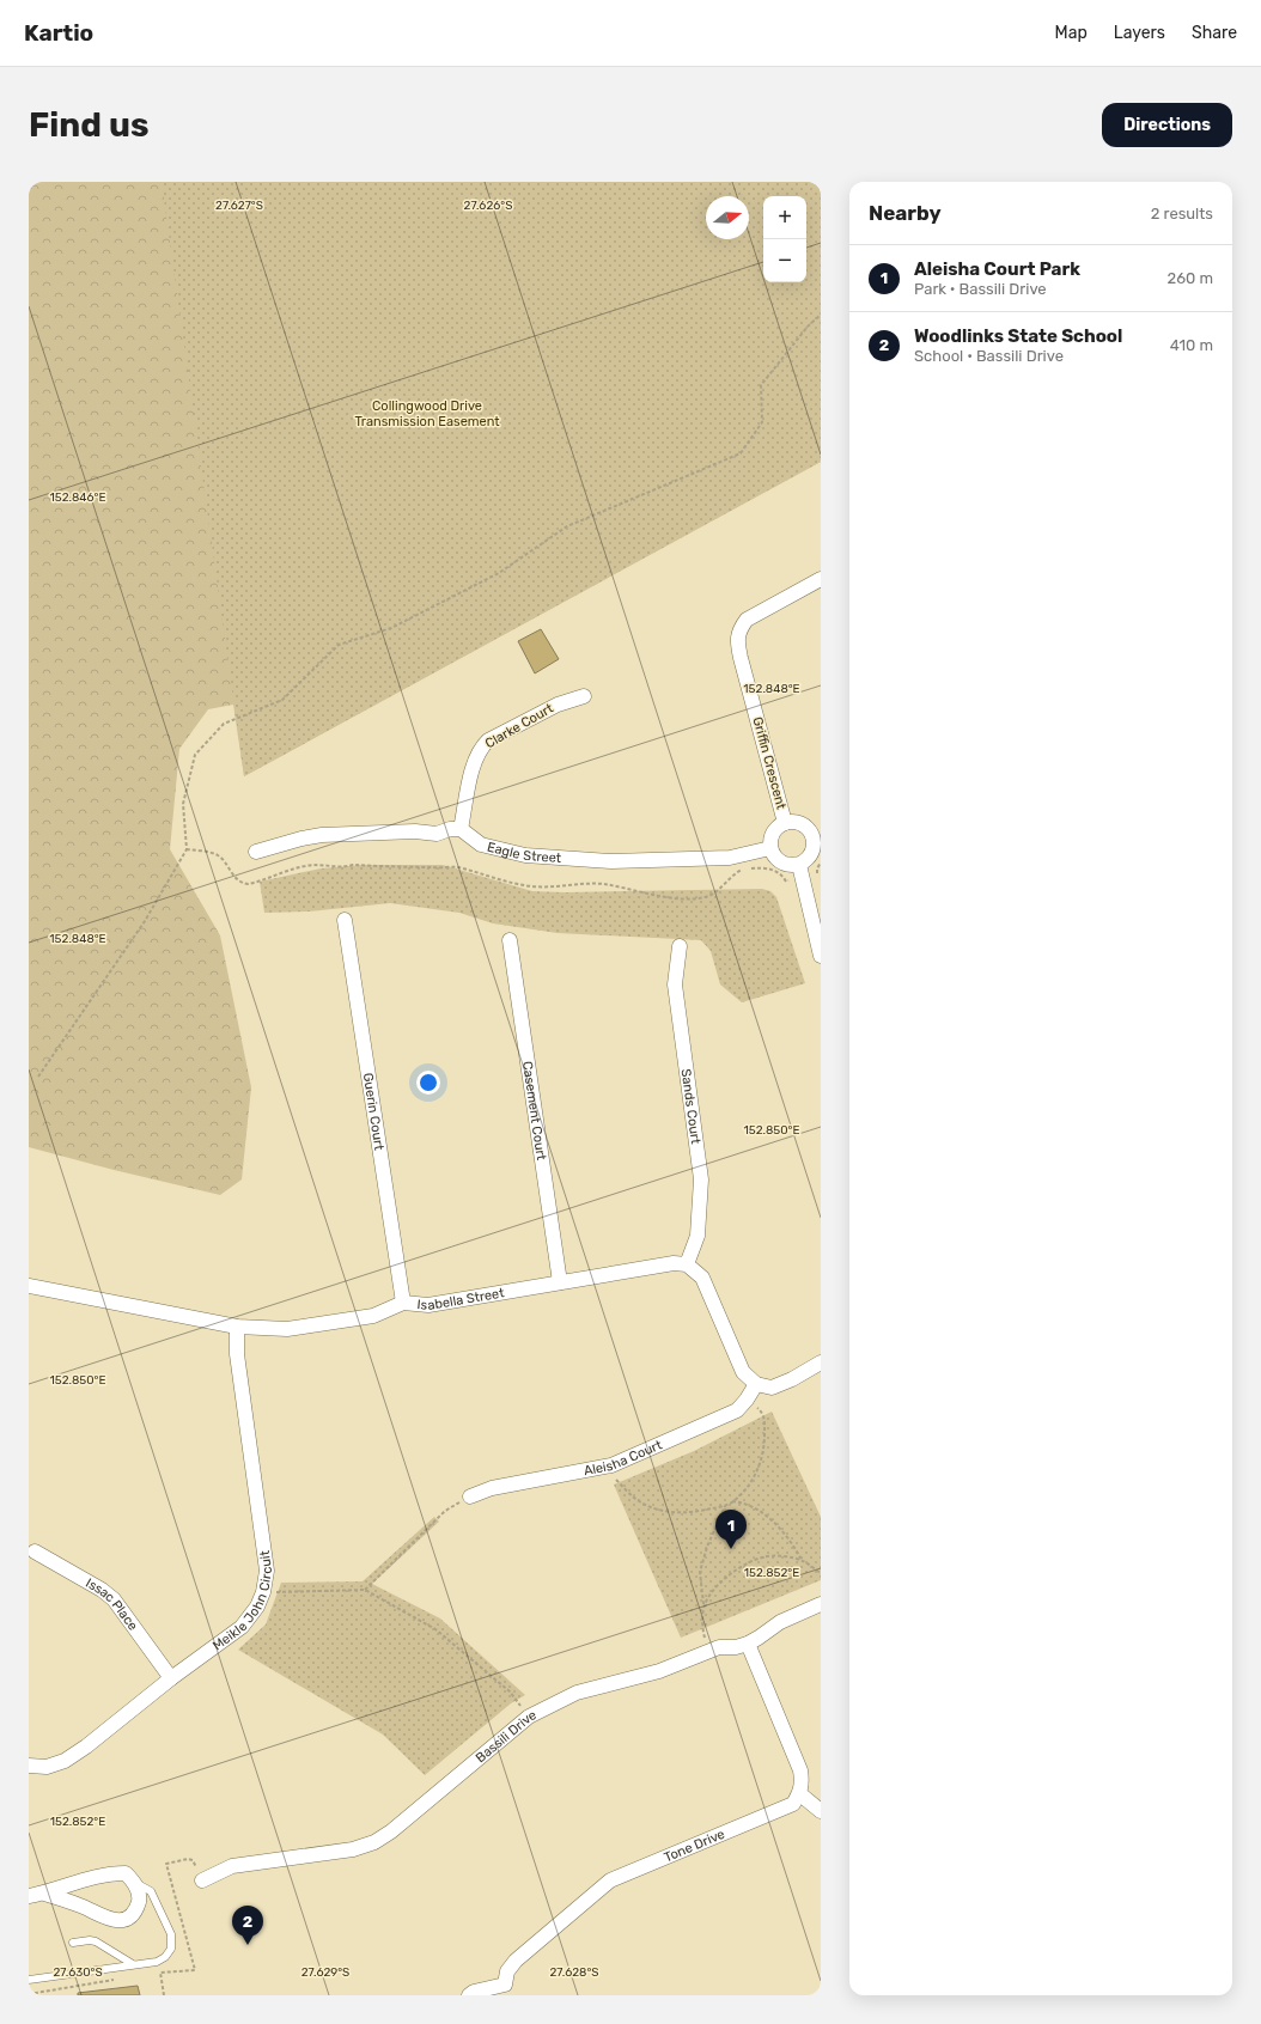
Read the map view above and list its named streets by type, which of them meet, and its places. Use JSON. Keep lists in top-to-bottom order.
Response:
{
  "streets": {
    "street": [
      "Clarke Court",
      "Griffin Crescent",
      "Eagle Street",
      "Sands Court",
      "Guerin Court",
      "Casement Court",
      "Isabella Street",
      "Aleisha Court",
      "Meikle John Circuit",
      "Issac Place",
      "Bassili Drive",
      "Tone Drive"
    ]
  },
  "crossings": [
    ["Clarke Court", "Eagle Street"],
    ["Griffin Crescent", "Eagle Street"],
    ["Sands Court", "Isabella Street"],
    ["Guerin Court", "Isabella Street"],
    ["Casement Court", "Isabella Street"],
    ["Isabella Street", "Meikle John Circuit"],
    ["Meikle John Circuit", "Issac Place"]
  ],
  "parks": ["Collingwood Drive Transmission Easement"],
  "north": "right",
  "page": {
    "header": "Kartio",
    "nav": ["Map", "Layers", "Share"],
    "buttons": "Directions",
    "title": "Find us",
    "heading": ["Nearby", "2 results"],
    "map_buttons": ["+", "−"],
    "list": [
      {
        "mark": "1",
        "name": "Aleisha Court Park",
        "note": "Park · Bassili Drive",
        "value": "260 m"
      },
      {
        "mark": "2",
        "name": "Woodlinks State School",
        "note": "School · Bassili Drive",
        "value": "410 m"
      }
    ],
    "pins": ["1", "2"]
  },
  "coordinates": [
    "27.627°S",
    "27.626°S",
    "152.846°E",
    "152.848°E",
    "152.850°E",
    "152.852°E",
    "27.630°S",
    "27.629°S",
    "27.628°S"
  ]
}
